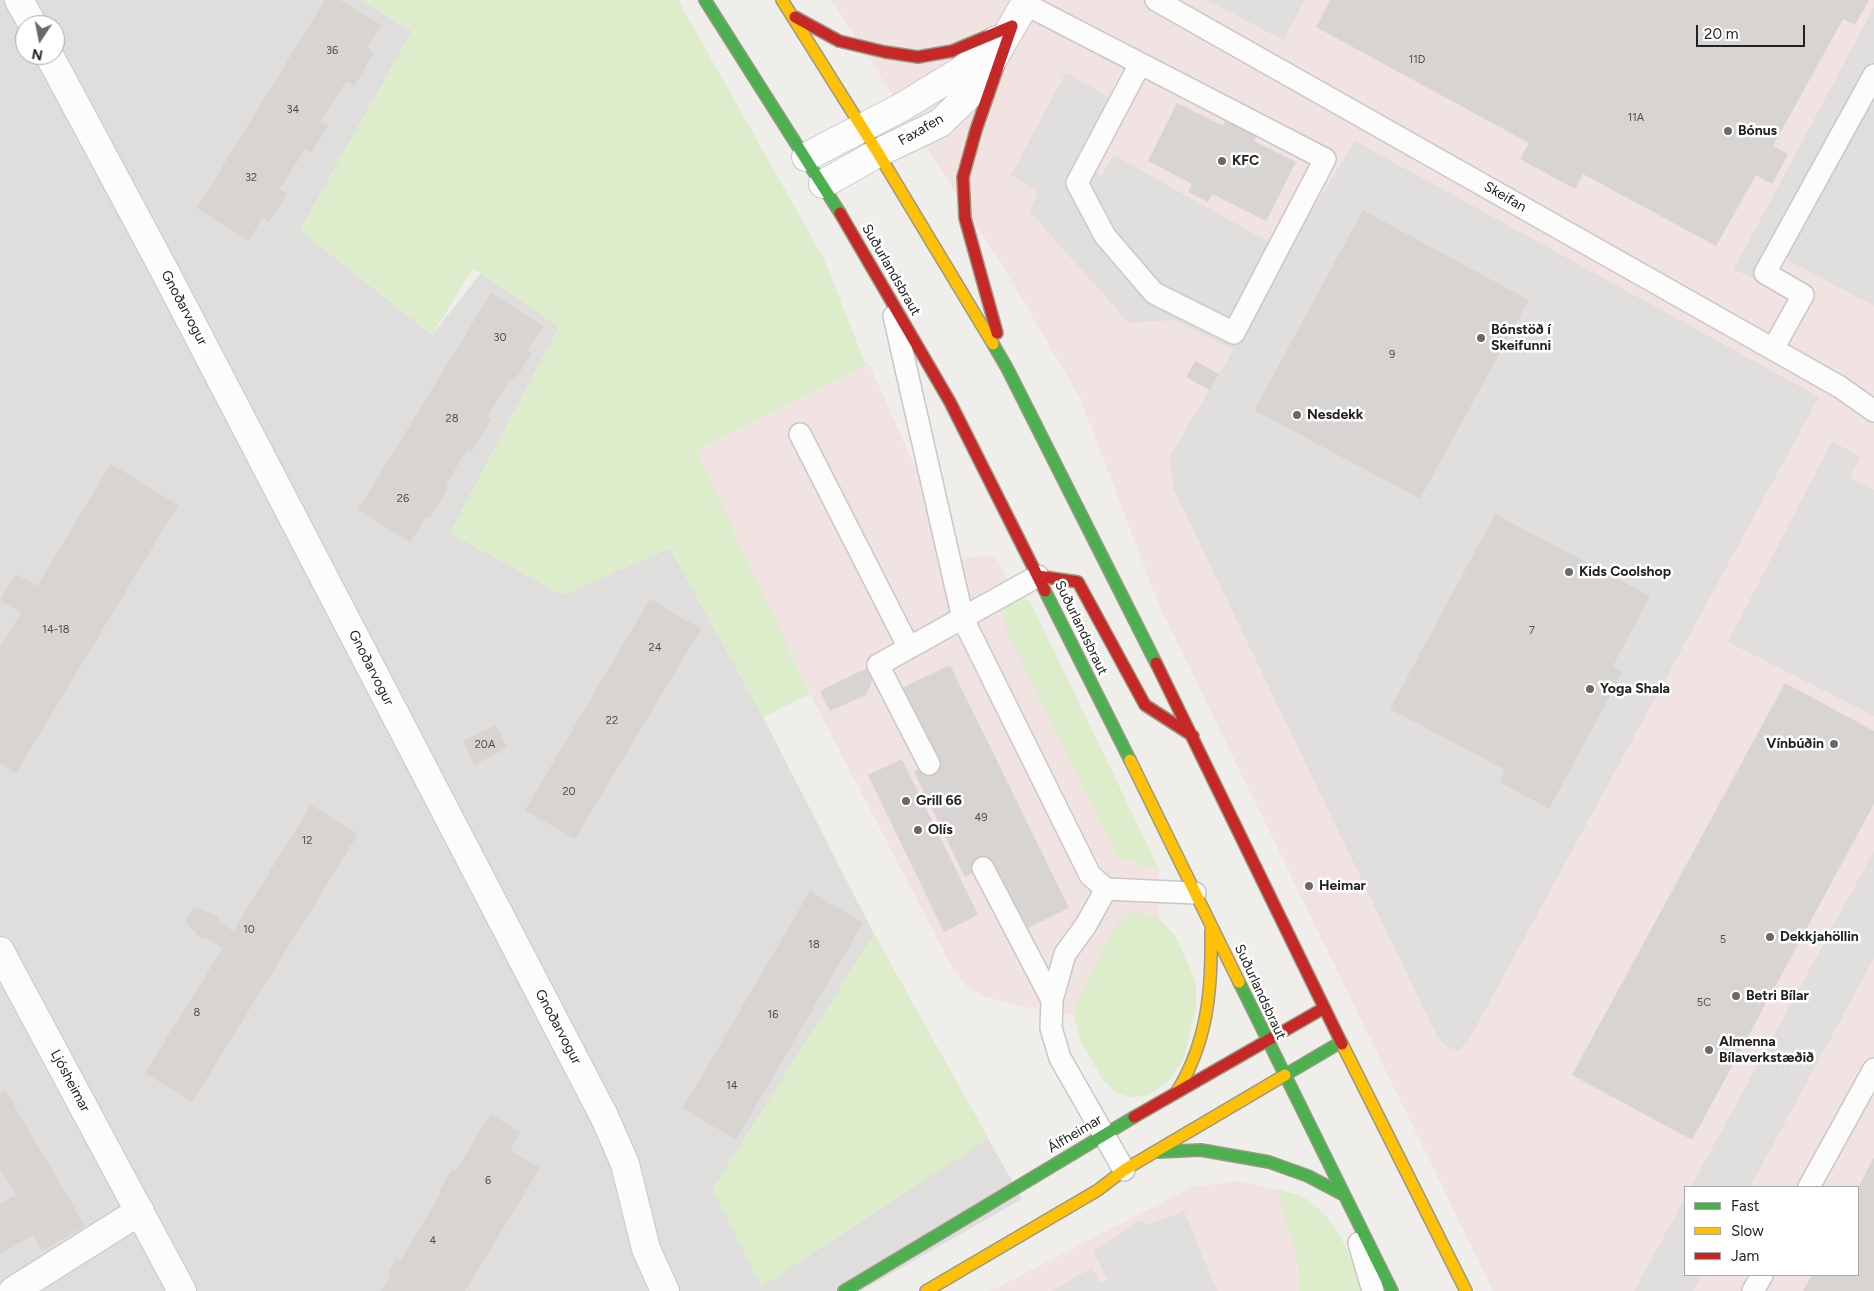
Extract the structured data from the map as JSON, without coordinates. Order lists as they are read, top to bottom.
{
  "streets": {
    "main road": ["Suðurlandsbraut", "Álfheimar"],
    "street": ["Faxafen", "Gnoðarvogur", "Ljósheimar"],
    "lane": ["Skeifan"]
  },
  "crossings": [
    ["Faxafen", "Suðurlandsbraut"],
    ["Suðurlandsbraut", "Álfheimar"]
  ],
  "places": [
    "Bónus",
    "KFC",
    "Bónstöð í Skeifunni",
    "Nesdekk",
    "Kids Coolshop",
    "Yoga Shala",
    "Vínbúðin",
    "Grill 66",
    "Olís",
    "Heimar",
    "Dekkjahöllin",
    "Betri Bílar",
    "Almenna Bílaverkstæðið"
  ],
  "house_numbers": [
    "36",
    "11D",
    "34",
    "11A",
    "32",
    "30",
    "9",
    "28",
    "26",
    "14-18",
    "7",
    "24",
    "22",
    "20A",
    "20",
    "49",
    "12",
    "10",
    "5",
    "18",
    "5C",
    "8",
    "16",
    "14",
    "6",
    "4"
  ],
  "legend": ["Fast", "Slow", "Jam"],
  "scale_bar": "20 m",
  "north": "bottom"
}
